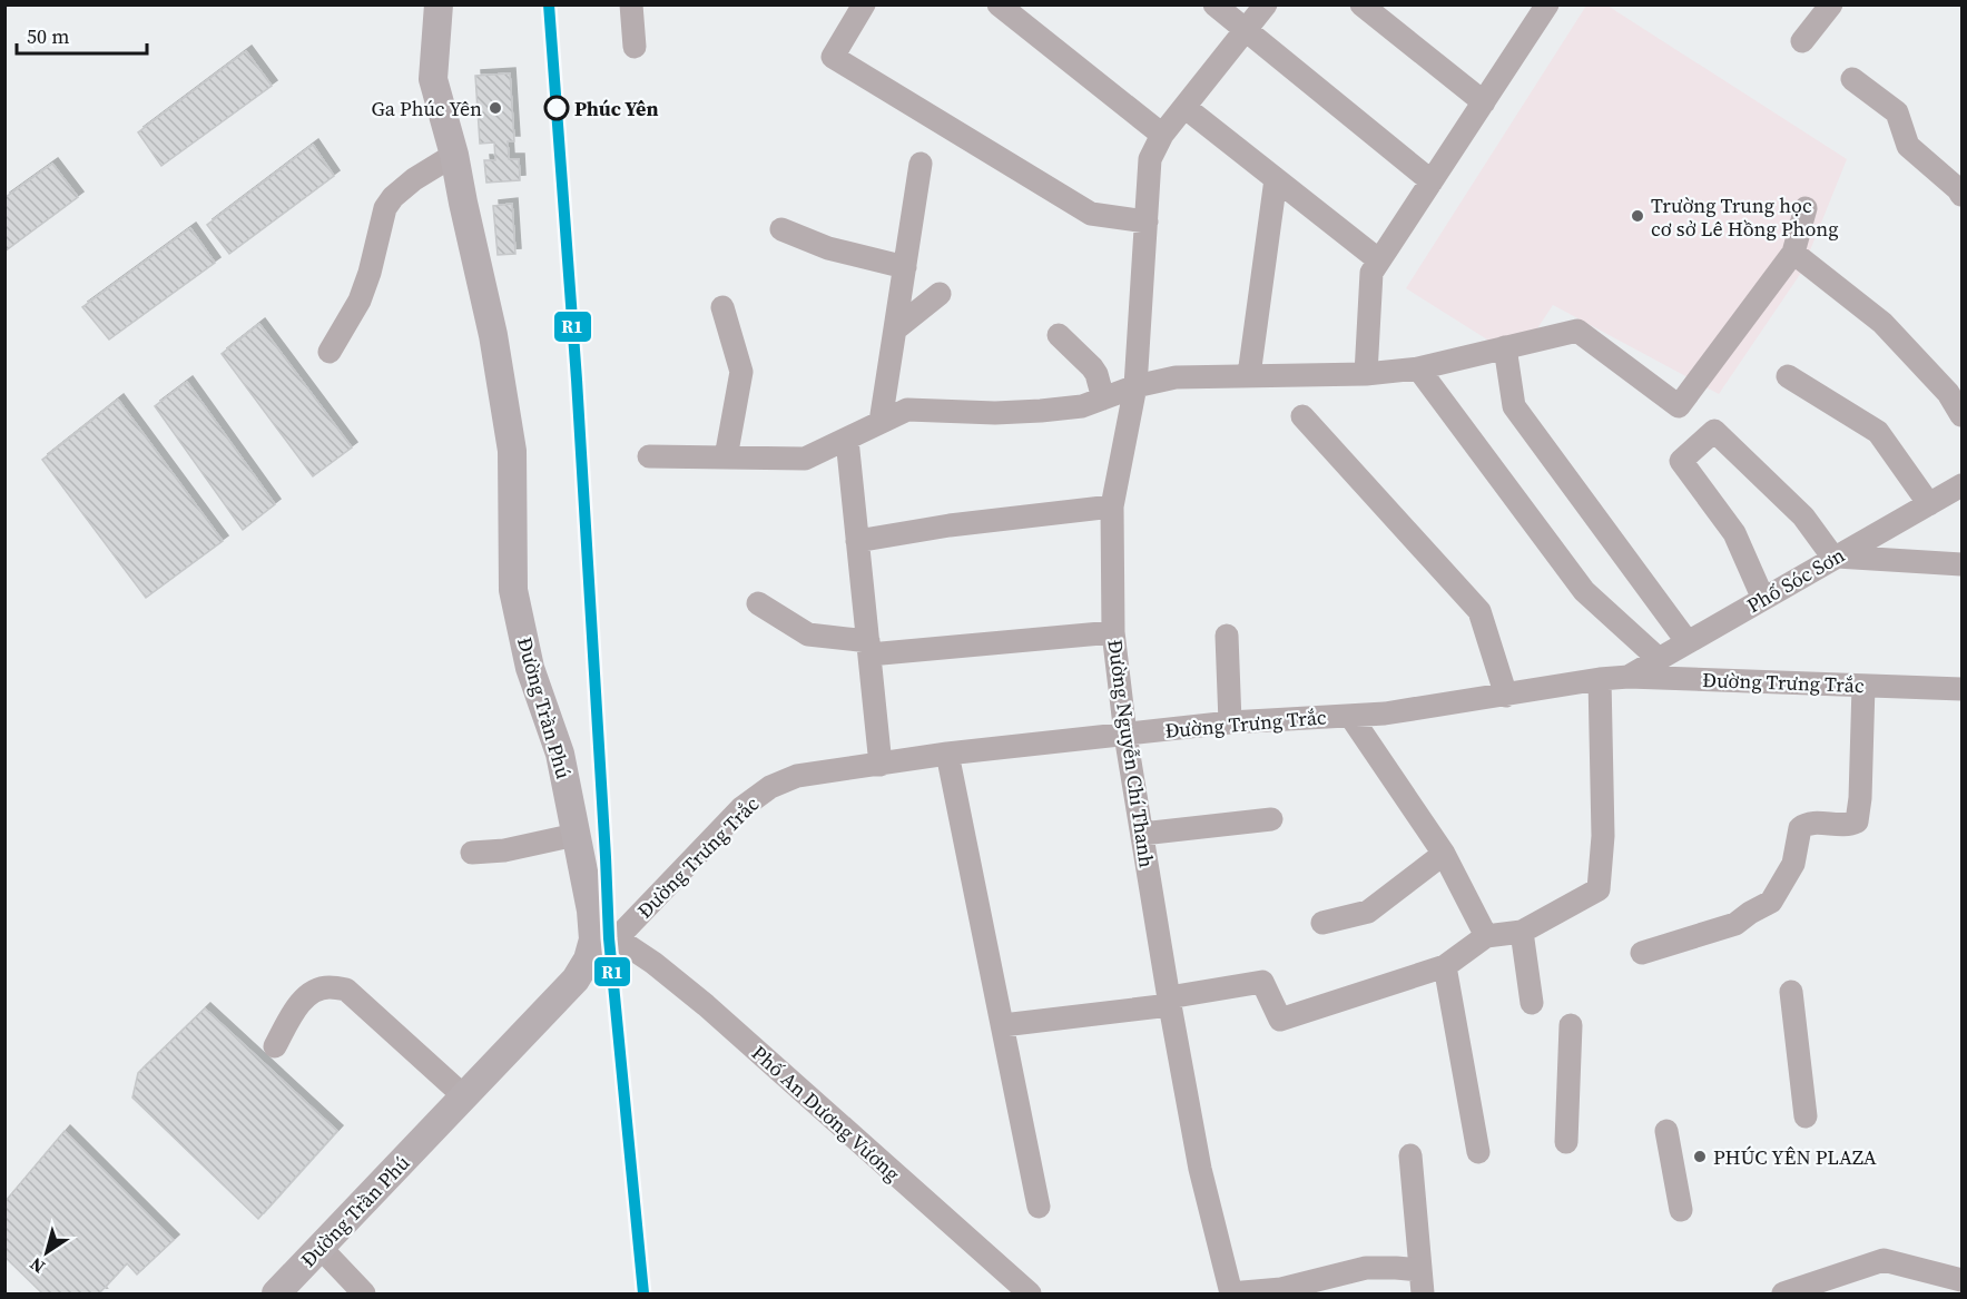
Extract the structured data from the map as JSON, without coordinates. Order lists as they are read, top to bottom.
{
  "streets": {
    "main road": ["Đường Trần Phú"],
    "street": [
      "Phố Sóc Sơn",
      "Đường Trưng Trắc",
      "Đường Nguyễn Chí Thanh",
      "Phố An Dương Vương"
    ]
  },
  "crossings": [
    ["Phố Sóc Sơn", "Đường Trưng Trắc"],
    ["Đường Trưng Trắc", "Đường Trần Phú"],
    ["Đường Trưng Trắc", "Đường Nguyễn Chí Thanh"],
    ["Đường Trưng Trắc", "Phố An Dương Vương"],
    ["Đường Trần Phú", "Phố An Dương Vương"]
  ],
  "places": [
    "Ga Phúc Yên",
    "Phúc Yên",
    "Trường Trung học cơ sở Lê Hồng Phong",
    "PHÚC YÊN PLAZA"
  ],
  "lines": ["transit line R1"],
  "scale_bar": "50 m",
  "north": "bottom left"
}
